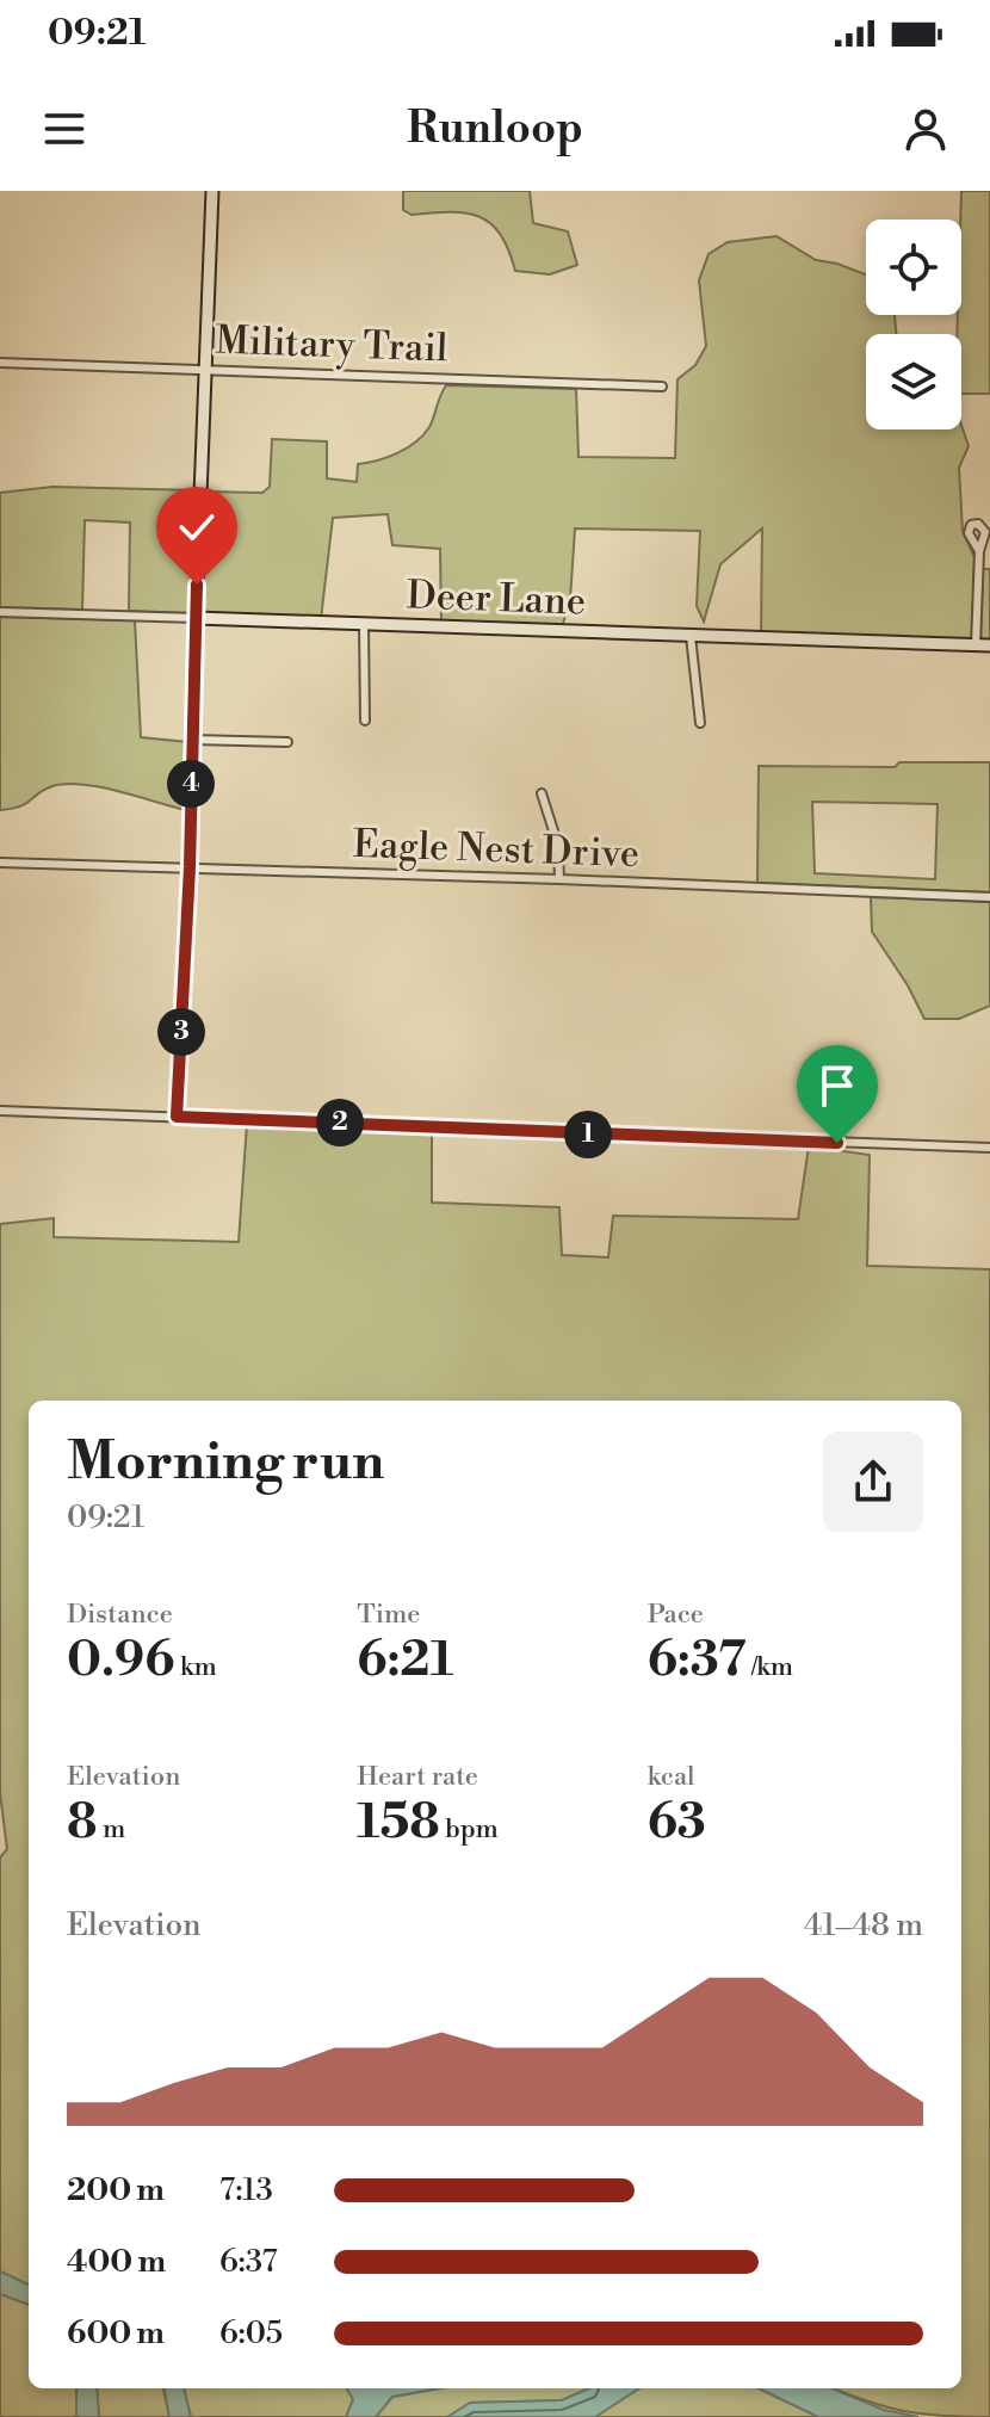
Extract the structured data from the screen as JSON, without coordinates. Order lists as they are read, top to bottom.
{
  "streets": {
    "street": ["Military Trail", "Deer Lane", "Eagle Nest Drive"]
  },
  "page": {
    "status": "09:21",
    "header": "Runloop",
    "pins": [
      "4",
      "3",
      "2",
      "1"
    ],
    "heading": ["Morning run", "09:21"],
    "stats": [
      ["Distance", "0.96 km"],
      ["Time", "6:21"],
      ["Pace", "6:37 /km"],
      ["Elevation", "8 m"],
      ["Heart rate", "158 bpm"],
      ["kcal", "63"]
    ],
    "chart": ["Elevation", "41–48 m"],
    "list": [
      {
        "name": "200 m",
        "note": "7:13"
      },
      {
        "name": "400 m",
        "note": "6:37"
      },
      {
        "name": "600 m",
        "note": "6:05"
      }
    ]
  }
}
